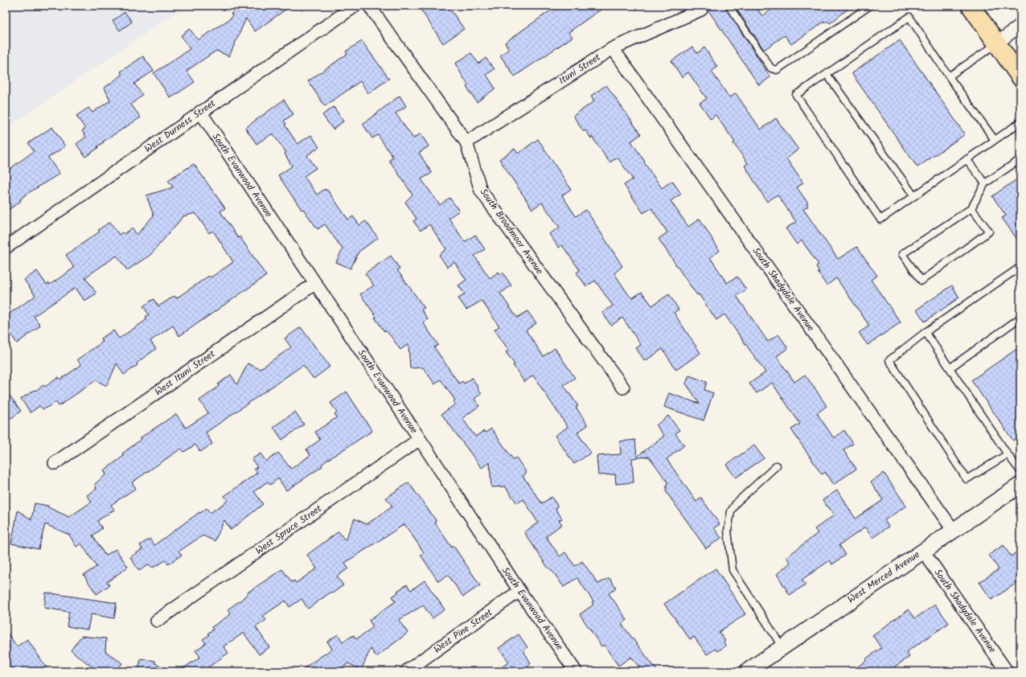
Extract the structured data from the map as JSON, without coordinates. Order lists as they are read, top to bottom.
{
  "streets": {
    "street": [
      "Ituni Street",
      "West Durness Street",
      "South Evanwood Avenue",
      "South Broadmoor Avenue",
      "South Shadydale Avenue",
      "West Ituni Street",
      "West Spruce Street",
      "West Merced Avenue",
      "West Pine Street"
    ]
  },
  "crossings": [
    ["Ituni Street", "South Broadmoor Avenue"],
    ["Ituni Street", "South Shadydale Avenue"],
    ["West Durness Street", "South Evanwood Avenue"],
    ["South Evanwood Avenue", "West Ituni Street"],
    ["South Evanwood Avenue", "West Spruce Street"],
    ["South Evanwood Avenue", "West Pine Street"],
    ["South Shadydale Avenue", "West Merced Avenue"]
  ]
}
